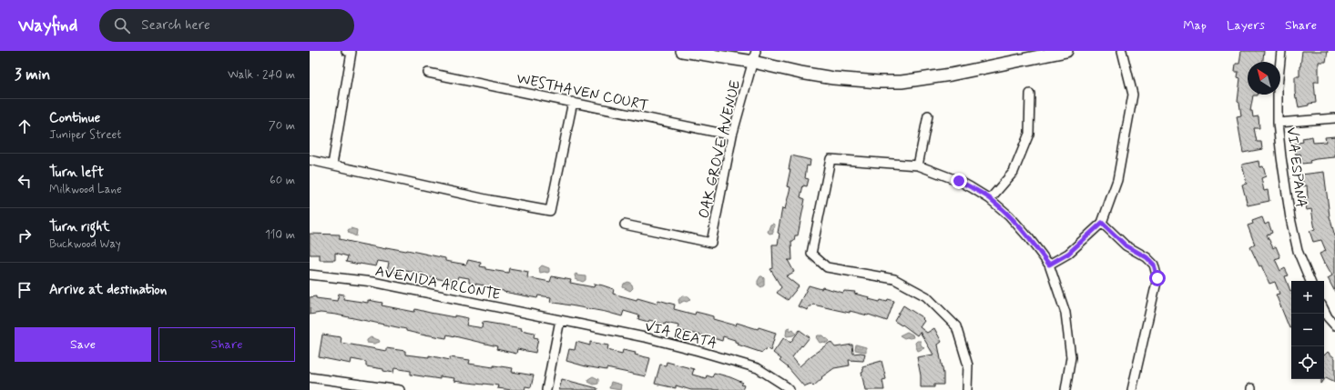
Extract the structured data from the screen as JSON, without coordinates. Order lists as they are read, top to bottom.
{
  "streets": {
    "street": [
      "WESTHAVEN COURT",
      "OAK GROVE AVENUE",
      "VIA ESPANA",
      "AVENIDA ARCONTE",
      "VIA REATA"
    ]
  },
  "crossings": [
    ["WESTHAVEN COURT", "OAK GROVE AVENUE"],
    ["AVENIDA ARCONTE", "VIA REATA"]
  ],
  "north": "top left",
  "page": {
    "header": "Wayfind",
    "search": "Search here",
    "nav": ["Map", "Layers", "Share"],
    "heading": ["3 min", "Walk · 240 m"],
    "list": [
      ["Continue", "Juniper Street", "70 m"],
      ["Turn left", "Milkwood Lane", "60 m"],
      ["Turn right", "Buckwood Way", "110 m"],
      "Arrive at destination"
    ],
    "map_buttons": ["+", "−"],
    "buttons": ["Save", "Share"]
  }
}
